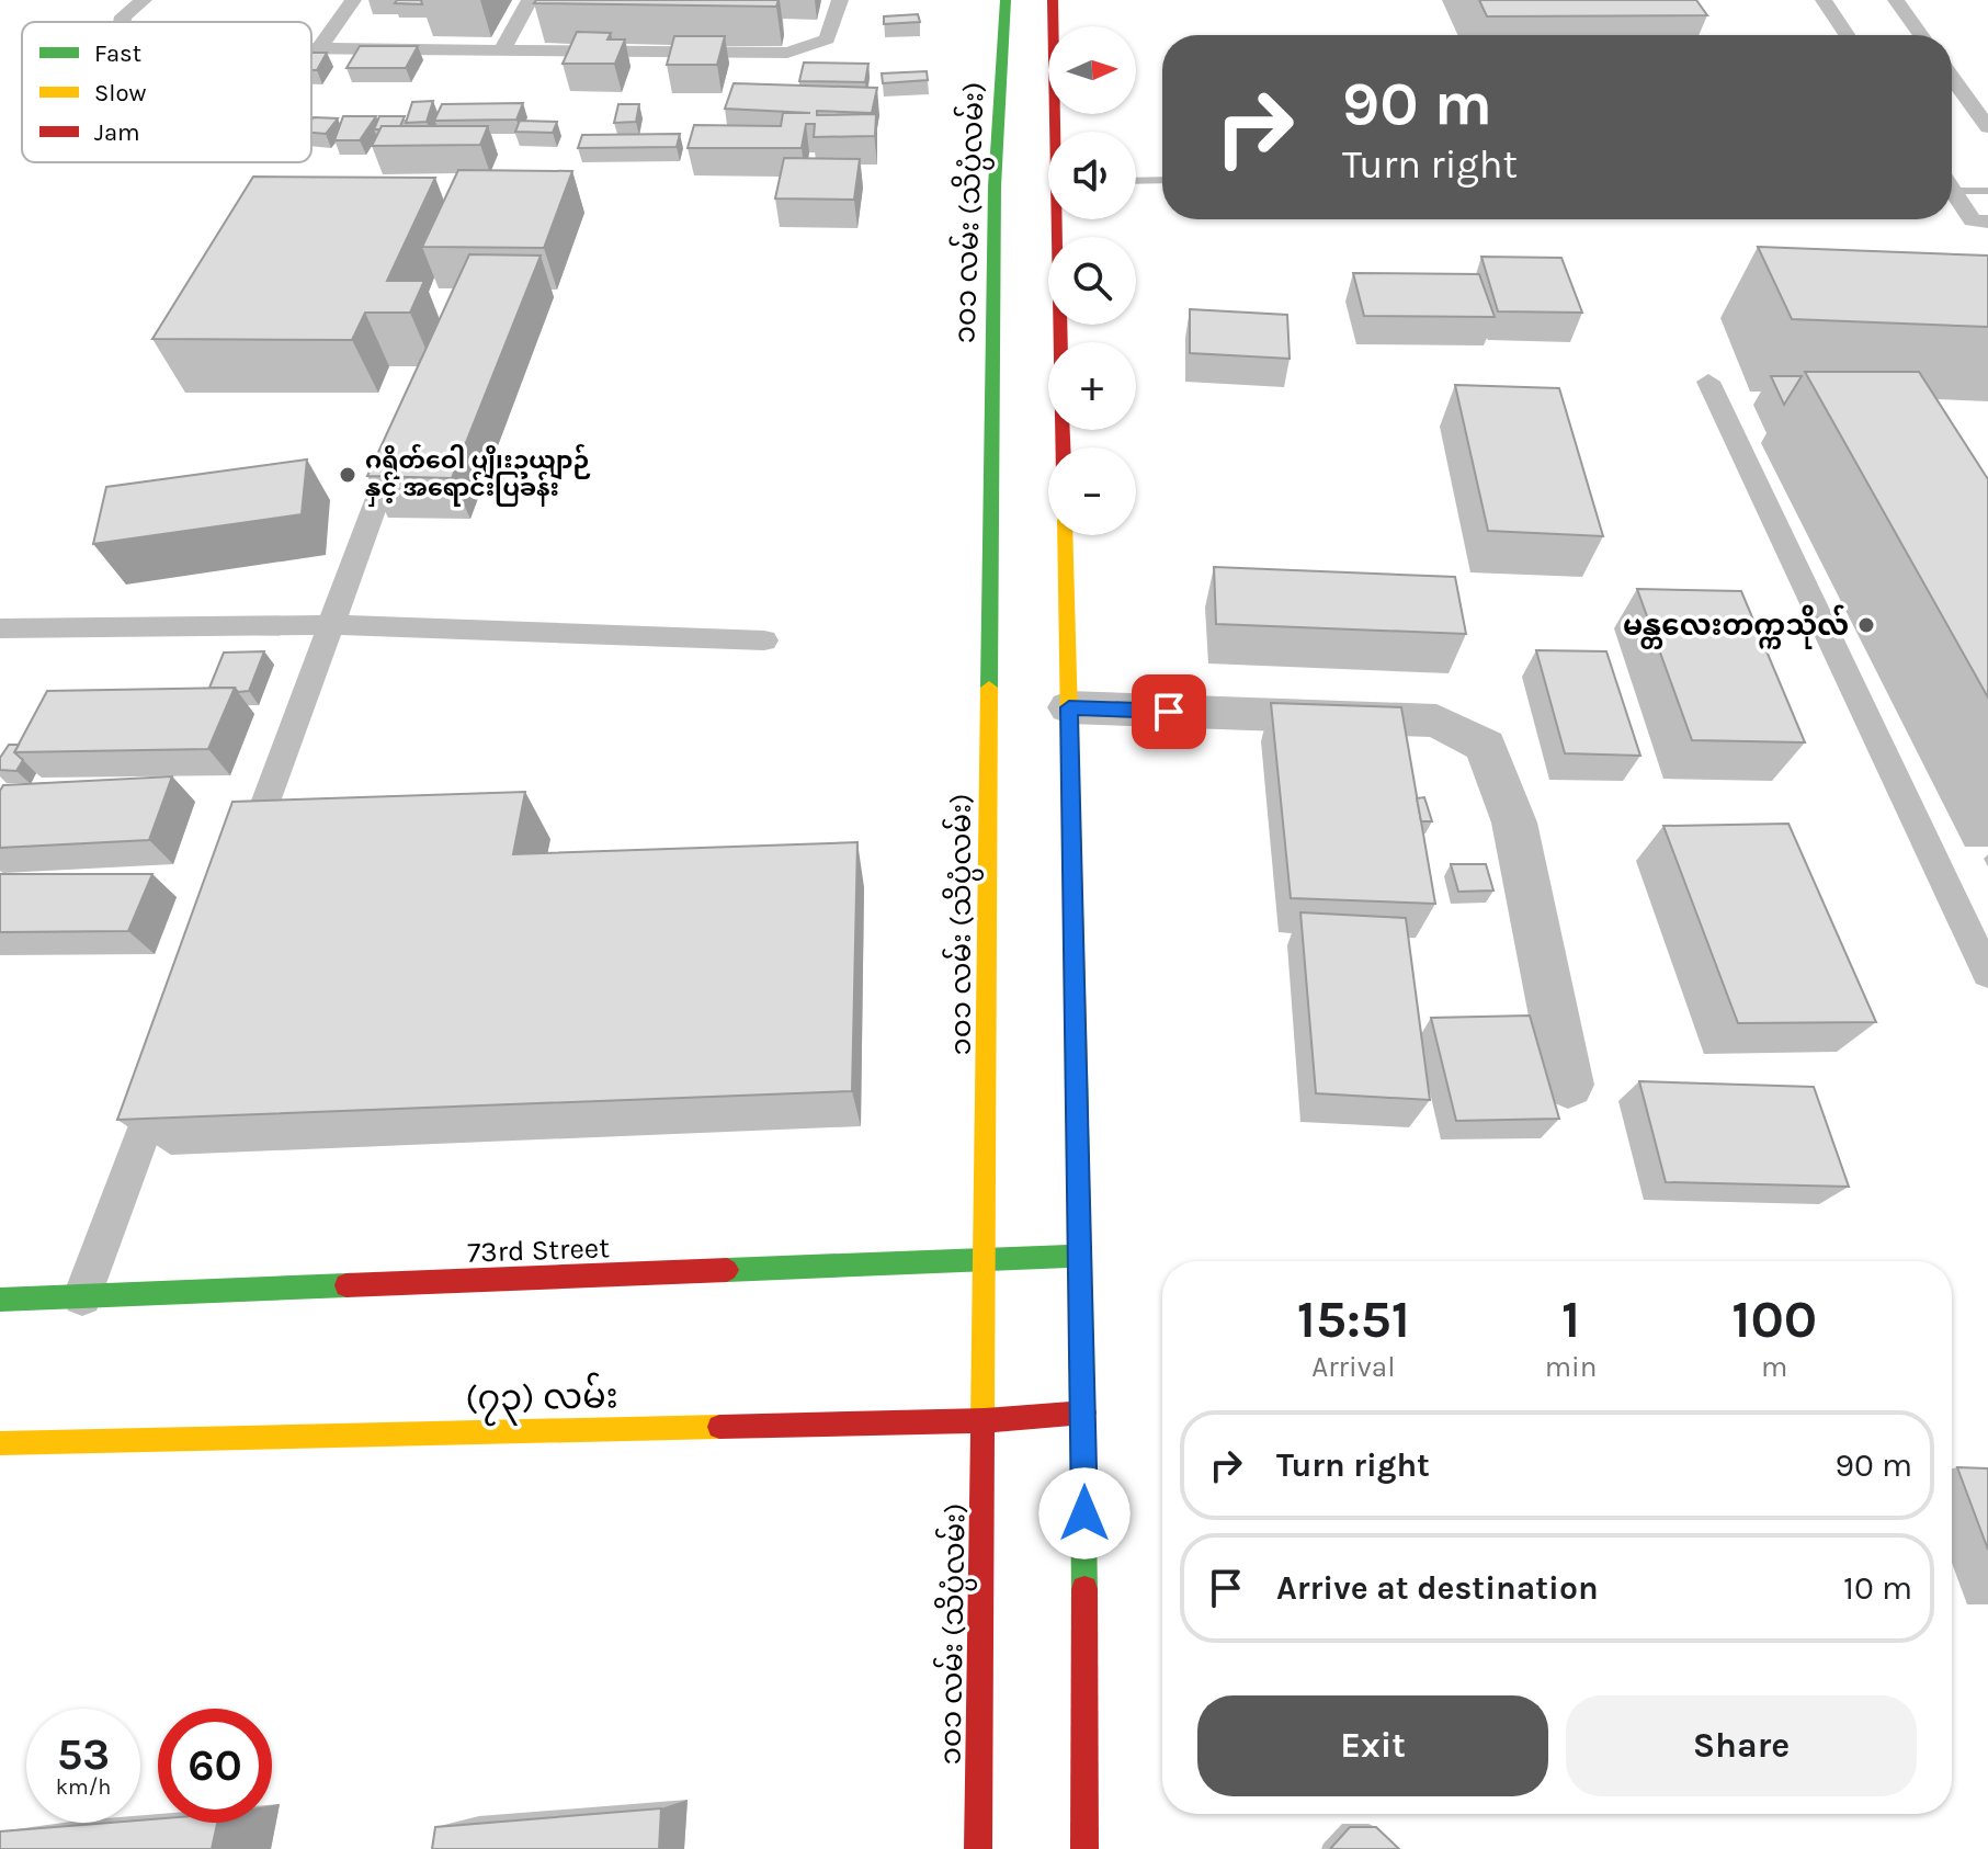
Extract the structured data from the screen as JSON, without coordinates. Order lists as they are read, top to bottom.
{
  "streets": {
    "main road": ["၁၀၁ လမ်း (သိပ္ပံလမ်း)", "73rd Street", "(၇၃) လမ်း"]
  },
  "crossings": [
    ["၁၀၁ လမ်း (သိပ္ပံလမ်း)", "73rd Street"],
    ["၁၀၁ လမ်း (သိပ္ပံလမ်း)", "(၇၃) လမ်း"]
  ],
  "places": ["ဂရိတ်ဝေါ ပျိုးဥယျာဉ် နှင့် အရောင်းပြခန်း", "မန္တလေးတက္ကသိုလ်"],
  "legend": ["Fast", "Slow", "Jam"],
  "north": "right",
  "page": {
    "map_buttons": ["+", "−"],
    "turn": ["90 m", "Turn right"],
    "eta": [
      "15:51",
      "Arrival",
      "1",
      "min",
      "100",
      "m"
    ],
    "list": [
      {
        "name": "Turn right",
        "value": "90 m"
      },
      {
        "name": "Arrive at destination",
        "value": "10 m"
      }
    ],
    "buttons": ["Exit", "Share"],
    "speed": "53 km/h",
    "limit": "60"
  }
}
